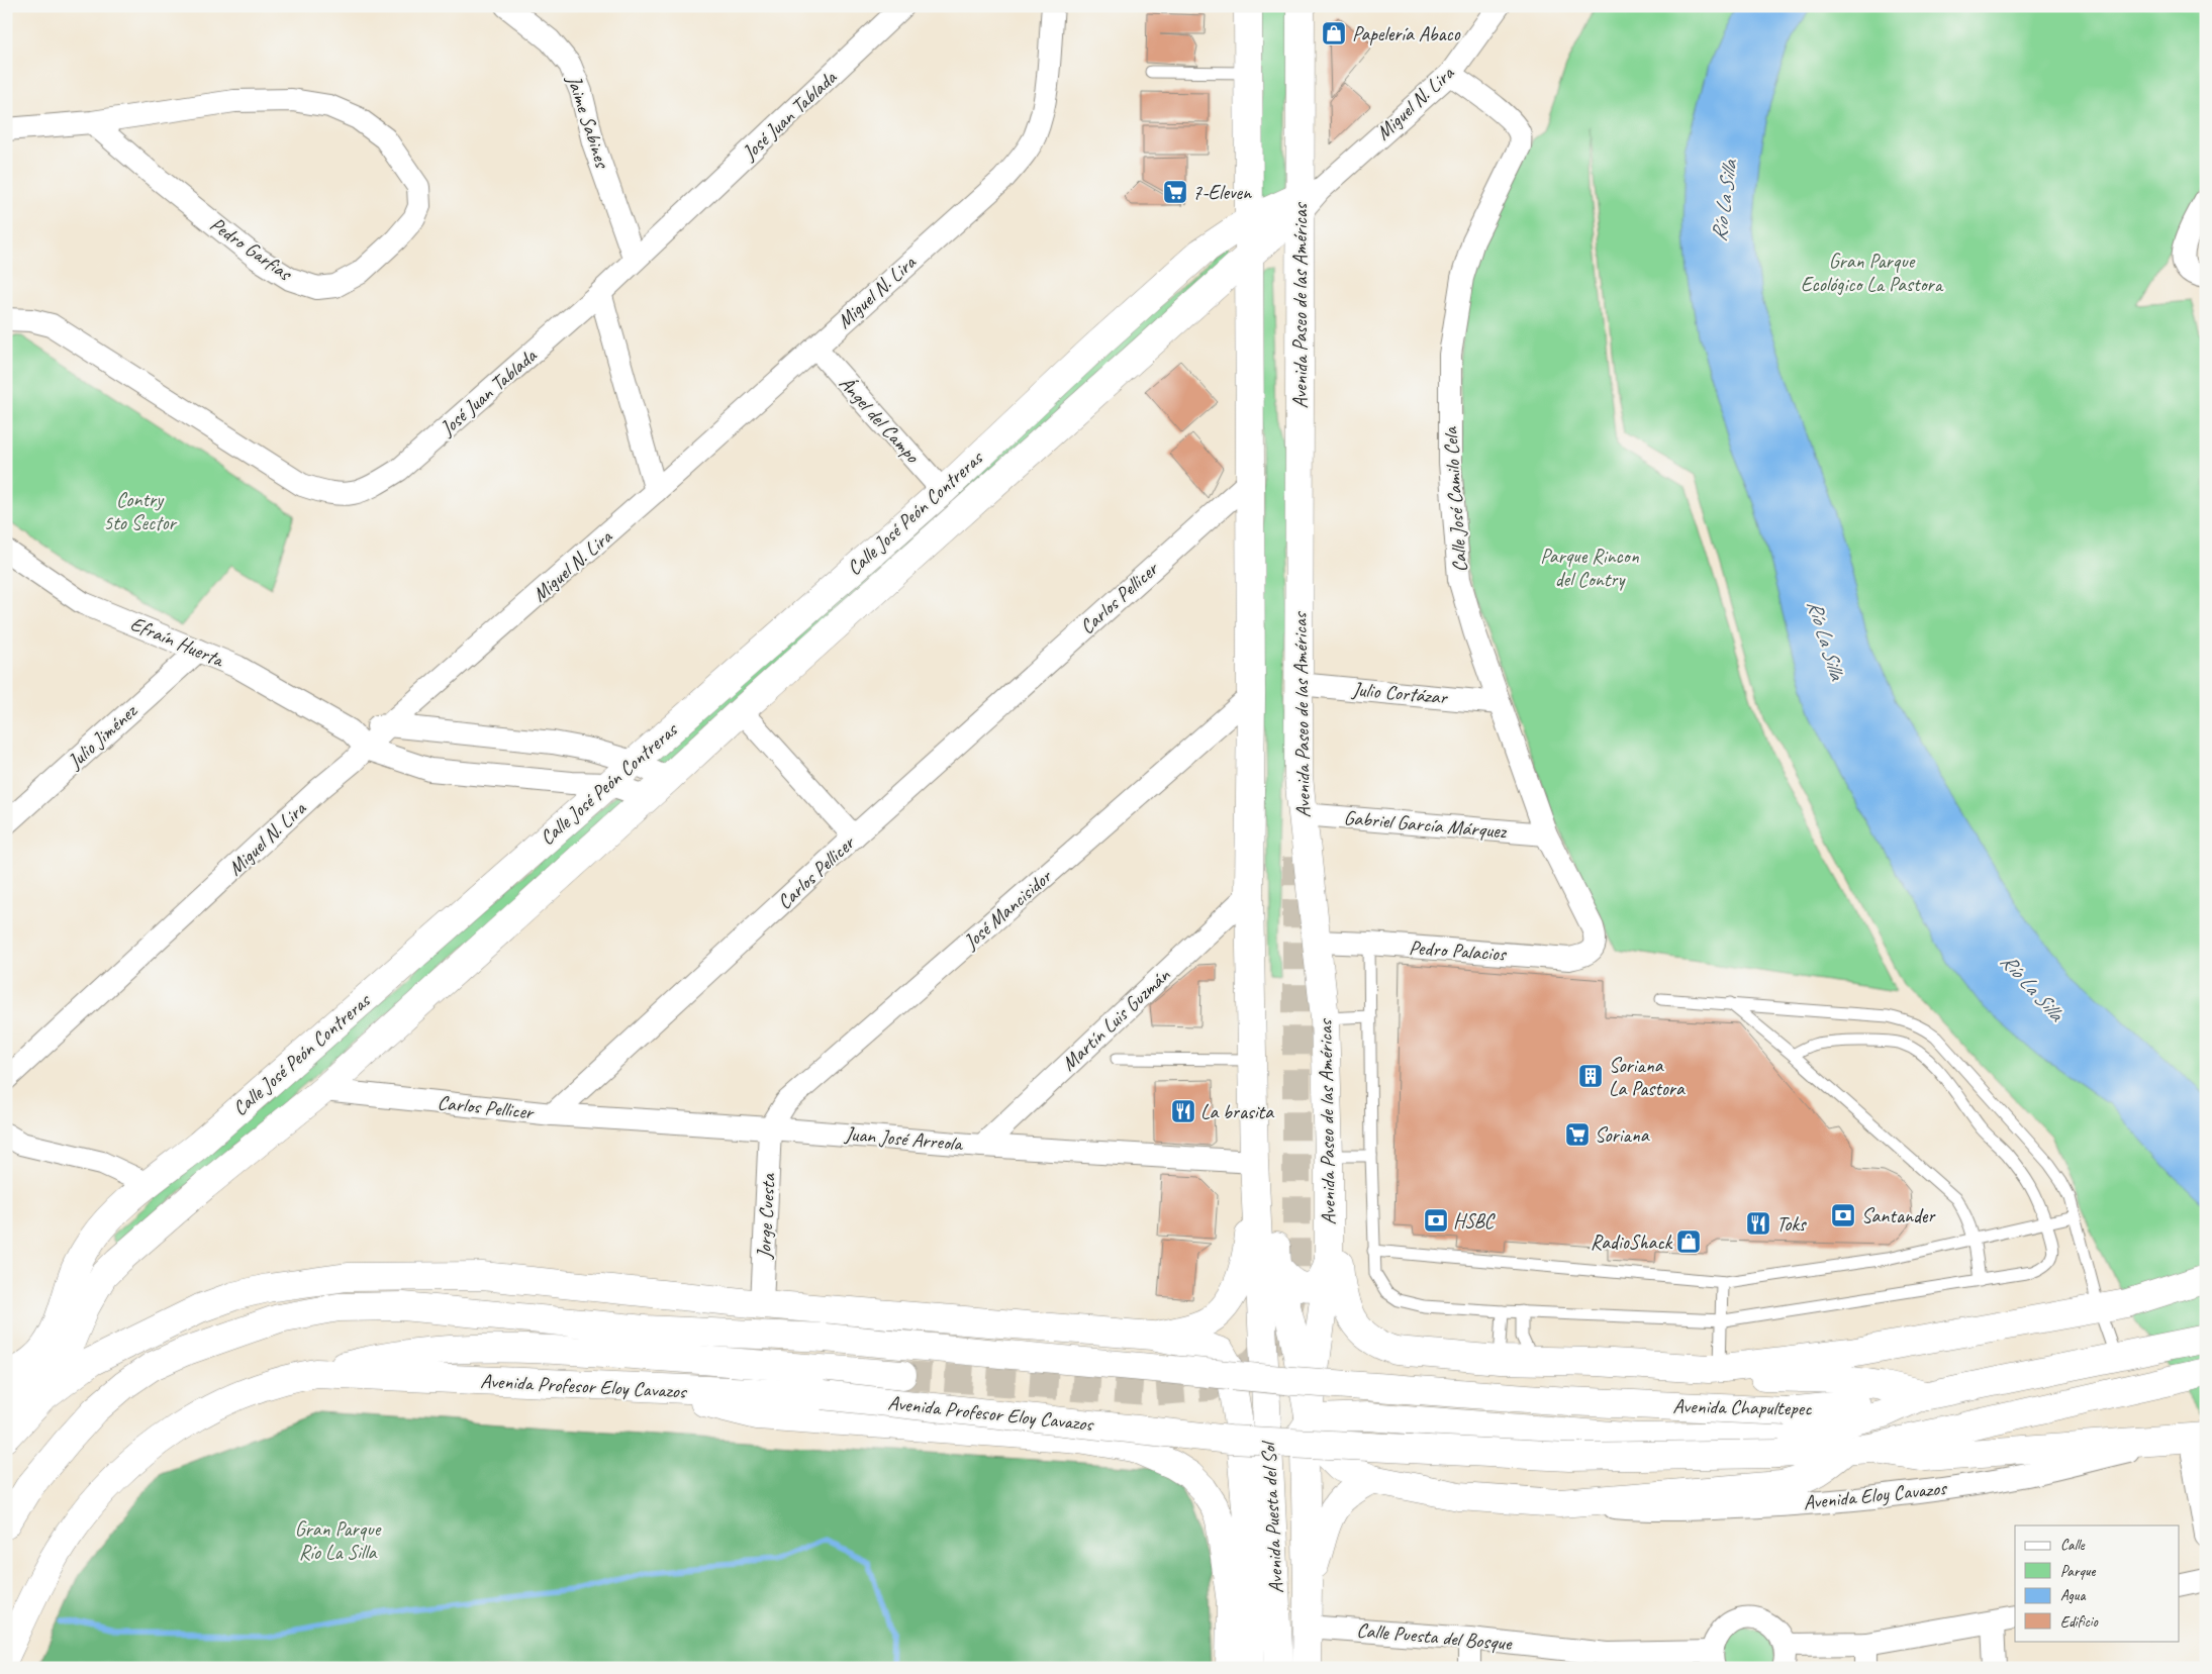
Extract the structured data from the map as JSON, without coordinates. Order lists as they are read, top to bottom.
{
  "streets": {
    "main road": [
      "Avenida Paseo de las Américas",
      "Calle José Peón Contreras",
      "Avenida Profesor Eloy Cavazos",
      "Avenida Chapultepec",
      "Avenida Puesta del Sol"
    ],
    "street": [
      "Miguel N. Lira",
      "José Juan Tablada",
      "Jaime Sabines",
      "Pedro Garfias",
      "Ángel del Campo",
      "Calle José Camilo Cela",
      "Carlos Pellicer",
      "Efraín Huerta",
      "Julio Cortázar",
      "Julio Jiménez",
      "Gabriel García Márquez",
      "José Mancisidor",
      "Pedro Palacios",
      "Martín Luis Guzmán",
      "Juan José Arreola",
      "Jorge Cuesta",
      "Avenida Eloy Cavazos",
      "Calle Puesta del Bosque"
    ]
  },
  "crossings": [
    ["Miguel N. Lira", "Avenida Paseo de las Américas"],
    ["Miguel N. Lira", "Ángel del Campo"],
    ["Miguel N. Lira", "Calle José Camilo Cela"],
    ["Miguel N. Lira", "Calle José Peón Contreras"],
    ["Miguel N. Lira", "Efraín Huerta"],
    ["José Juan Tablada", "Jaime Sabines"],
    ["Avenida Paseo de las Américas", "Calle José Peón Contreras"],
    ["Avenida Paseo de las Américas", "Julio Cortázar"],
    ["Avenida Paseo de las Américas", "Gabriel García Márquez"],
    ["Avenida Paseo de las Américas", "Pedro Palacios"],
    ["Avenida Paseo de las Américas", "Avenida Puesta del Sol"],
    ["Ángel del Campo", "Calle José Peón Contreras"],
    ["Calle José Camilo Cela", "Julio Cortázar"],
    ["Calle José Camilo Cela", "Gabriel García Márquez"],
    ["Calle José Camilo Cela", "Pedro Palacios"],
    ["Calle José Peón Contreras", "Carlos Pellicer"],
    ["Calle José Peón Contreras", "Efraín Huerta"],
    ["Carlos Pellicer", "Juan José Arreola"],
    ["Efraín Huerta", "Julio Jiménez"],
    ["José Mancisidor", "Juan José Arreola"],
    ["José Mancisidor", "Jorge Cuesta"],
    ["Martín Luis Guzmán", "Juan José Arreola"],
    ["Juan José Arreola", "Jorge Cuesta"],
    ["Avenida Chapultepec", "Avenida Puesta del Sol"],
    ["Avenida Puesta del Sol", "Calle Puesta del Bosque"]
  ],
  "water": ["Río La Silla"],
  "parks": [
    "Gran Parque Ecológico La Pastora",
    "Contry 5to Sector",
    "Parque Rincon del Contry",
    "Gran Parque Río La Silla"
  ],
  "places": {
    "shop": ["Papelería Abaco", "RadioShack"],
    "supermarket": ["7-Eleven", "Soriana"],
    "building": ["Soriana La Pastora"],
    "restaurant": ["La brasita", "Toks"],
    "bank": ["Santander", "HSBC"]
  },
  "legend": [
    "Calle",
    "Parque",
    "Agua",
    "Edificio"
  ]
}
